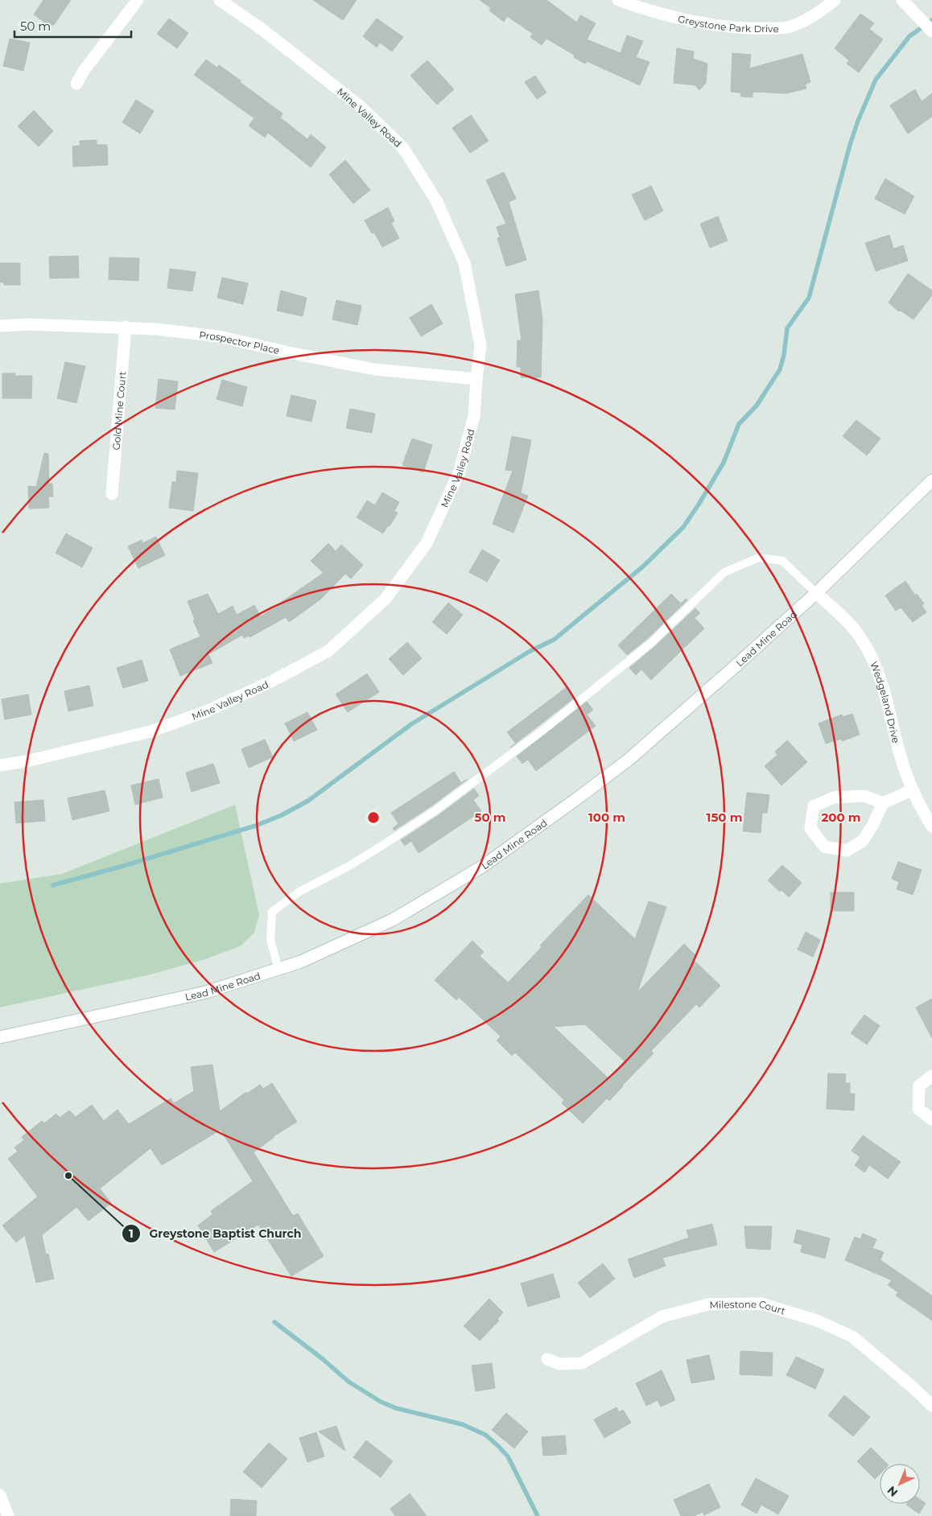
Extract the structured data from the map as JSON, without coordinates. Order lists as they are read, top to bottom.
{
  "streets": {
    "street": [
      "Greystone Park Drive",
      "Mine Valley Road",
      "Prospector Place",
      "Gold Mine Court",
      "Lead Mine Road",
      "Wedgeland Drive",
      "Milestone Court"
    ]
  },
  "crossings": [
    ["Mine Valley Road", "Prospector Place"],
    ["Prospector Place", "Gold Mine Court"],
    ["Lead Mine Road", "Wedgeland Drive"]
  ],
  "places": ["Greystone Baptist Church"],
  "scale_bar": "50 m",
  "north": "bottom left",
  "rings": [
    "50 m",
    "100 m",
    "150 m",
    "200 m"
  ]
}
